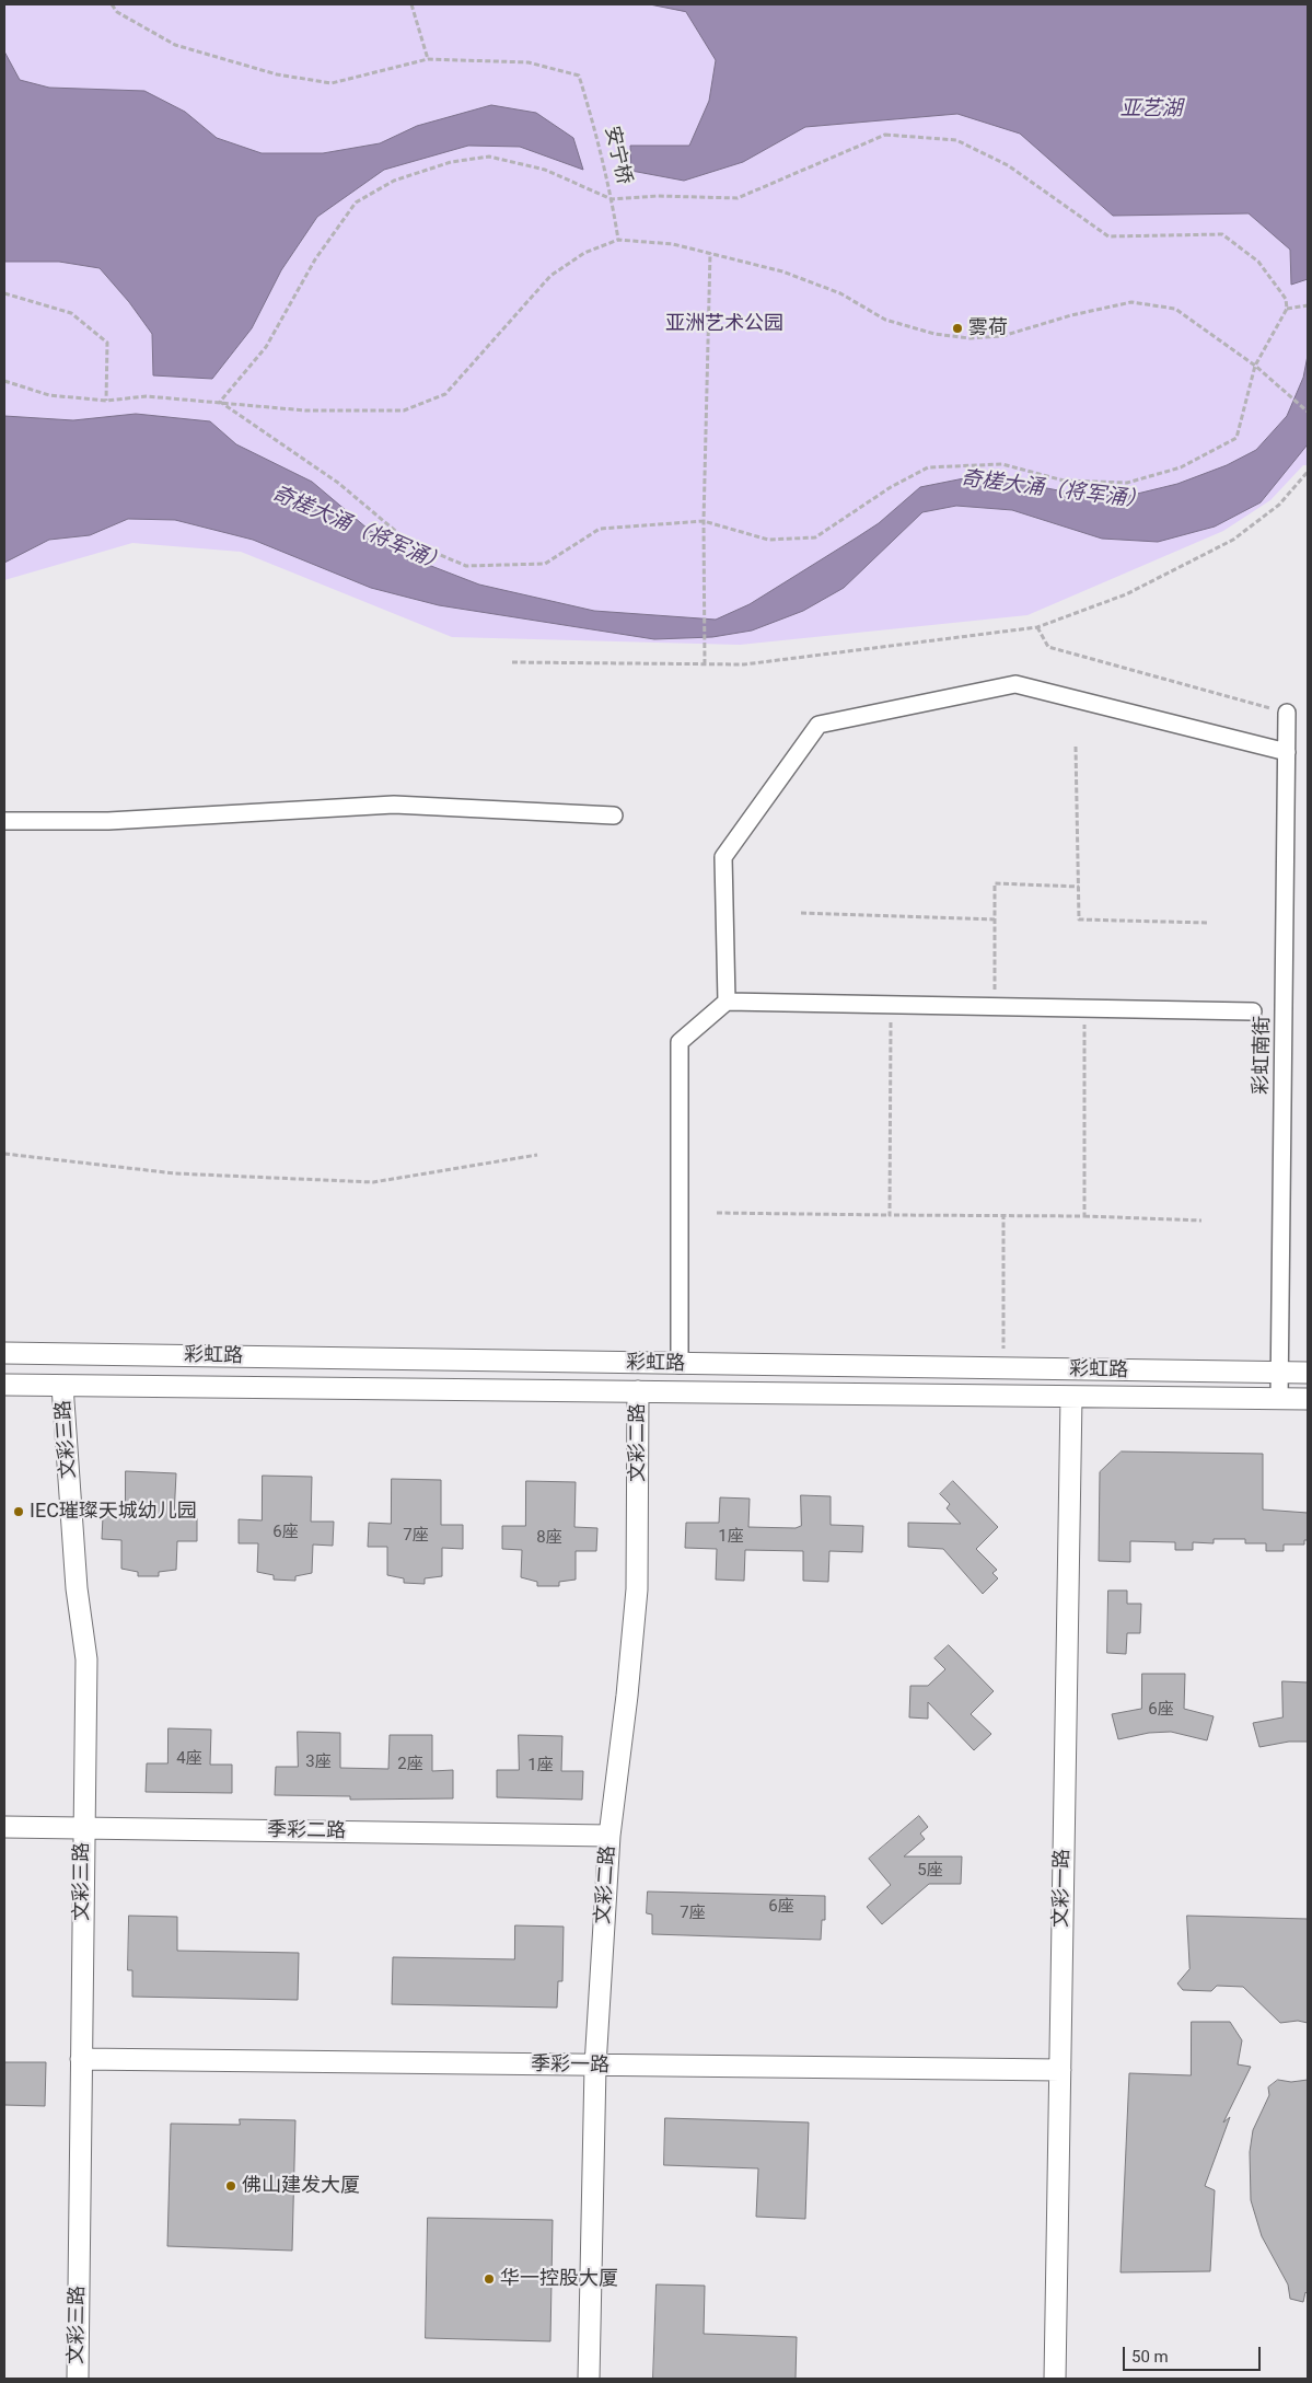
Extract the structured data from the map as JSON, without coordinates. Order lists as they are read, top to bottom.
{
  "streets": {
    "street": [
      "彩虹南街",
      "彩虹路",
      "文彩三路",
      "文彩二路",
      "季彩二路",
      "文彩一路",
      "季彩一路"
    ],
    "path": ["安宁桥"]
  },
  "crossings": [
    ["彩虹南街", "彩虹路"],
    ["彩虹路", "文彩三路"],
    ["彩虹路", "文彩二路"],
    ["彩虹路", "文彩一路"],
    ["文彩三路", "季彩二路"],
    ["文彩三路", "季彩一路"],
    ["文彩二路", "季彩二路"],
    ["文彩二路", "季彩一路"],
    ["文彩一路", "季彩一路"]
  ],
  "water": ["亚艺湖", "奇槎大涌（将军涌）"],
  "parks": ["亚洲艺术公园"],
  "places": [
    "雾荷",
    "IEC璀璨天城幼儿园",
    "佛山建发大厦",
    "华一控股大厦"
  ],
  "house_numbers": [
    "6座",
    "7座",
    "1座",
    "8座",
    "6座",
    "4座",
    "3座",
    "2座",
    "1座",
    "5座",
    "6座",
    "7座"
  ],
  "scale_bar": "50 m"
}
